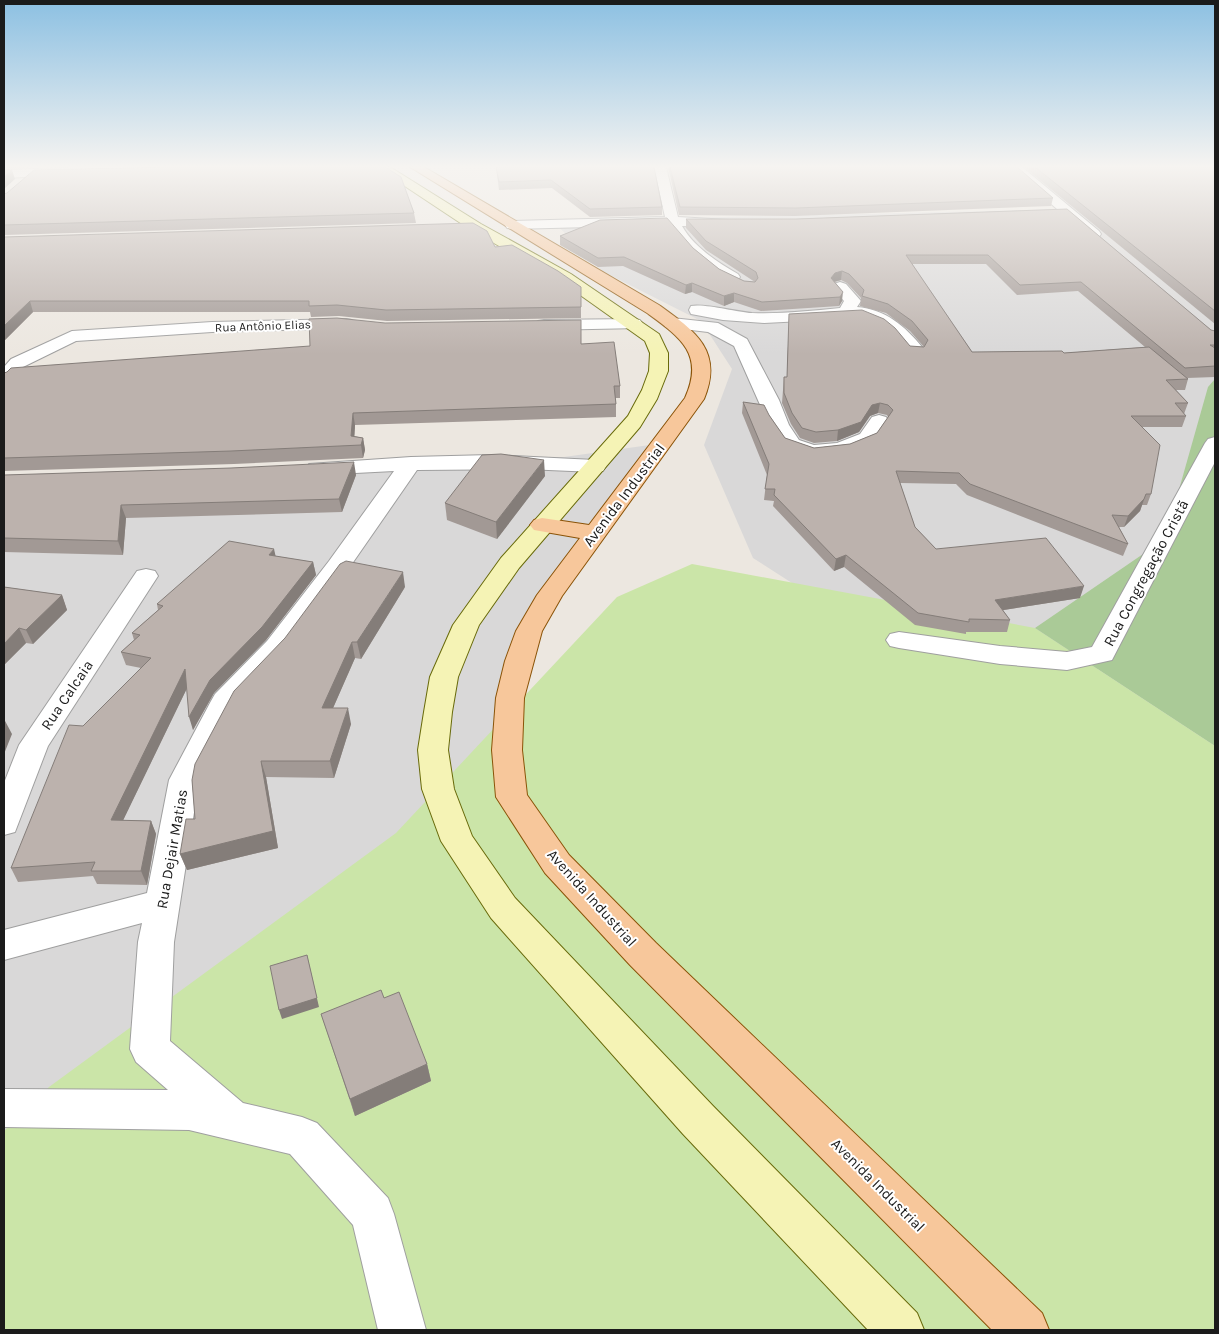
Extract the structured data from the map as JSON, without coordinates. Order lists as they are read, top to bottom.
{
  "streets": {
    "main road": ["Avenida Industrial"],
    "street": [
      "Rua Antônio Elias",
      "Rua Congregação Cristã",
      "Rua Calcaia",
      "Rua Dejair Matias"
    ]
  }
}
